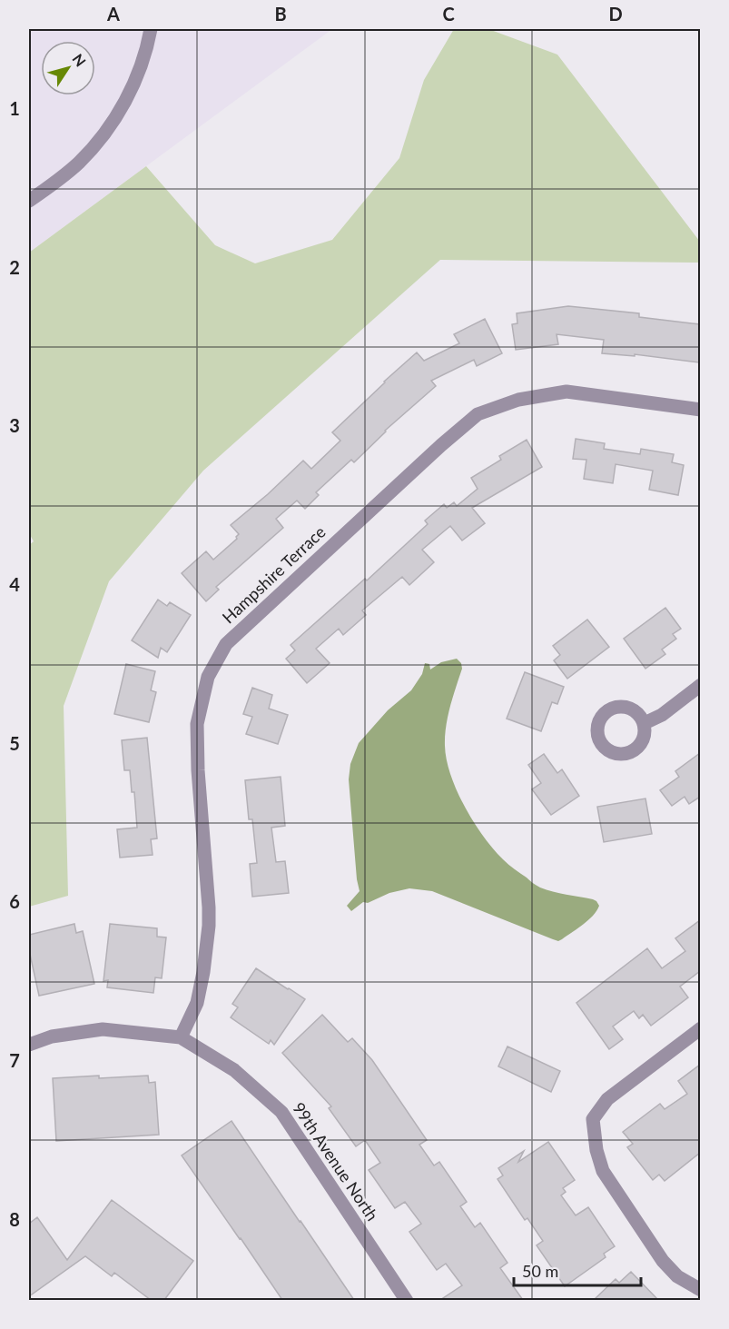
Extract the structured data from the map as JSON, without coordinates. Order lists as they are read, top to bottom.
{
  "streets": {
    "street": ["Hampshire Terrace", "99th Avenue North"]
  },
  "crossings": [
    ["Hampshire Terrace", "99th Avenue North"]
  ],
  "scale_bar": "50 m",
  "north": "top right",
  "grid": {
    "columns": [
      "A",
      "B",
      "C",
      "D"
    ],
    "rows": [
      "1",
      "2",
      "3",
      "4",
      "5",
      "6",
      "7",
      "8"
    ]
  }
}
